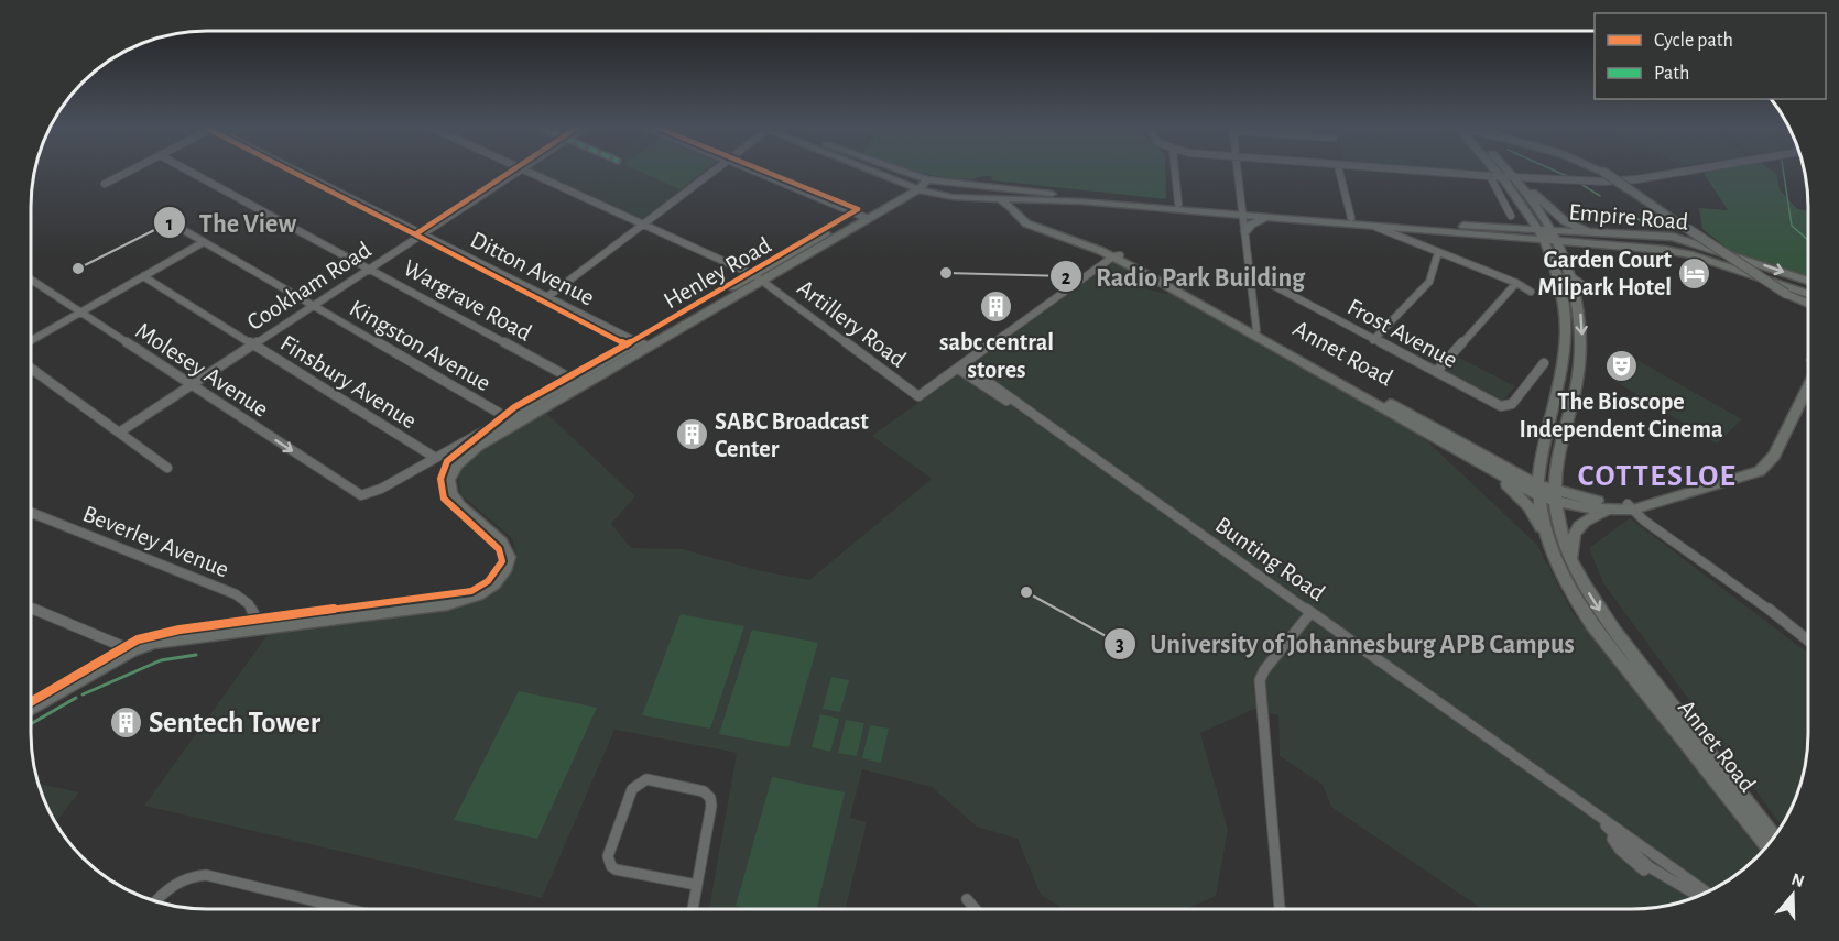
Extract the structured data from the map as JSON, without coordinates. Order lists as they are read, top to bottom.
{
  "streets": {
    "main road": ["Empire Road", "Henley Road", "Annet Road"],
    "street": [
      "Ditton Avenue",
      "Cookham Road",
      "Wargrave Road",
      "Artillery Road",
      "Frost Avenue",
      "Kingston Avenue",
      "Molesey Avenue",
      "Finsbury Avenue",
      "Beverley Avenue",
      "Bunting Road"
    ]
  },
  "crossings": [
    ["Ditton Avenue", "Henley Road"],
    ["Ditton Avenue", "Cookham Road"],
    ["Henley Road", "Wargrave Road"],
    ["Henley Road", "Artillery Road"],
    ["Henley Road", "Kingston Avenue"],
    ["Henley Road", "Molesey Avenue"],
    ["Henley Road", "Finsbury Avenue"],
    ["Henley Road", "Beverley Avenue"],
    ["Cookham Road", "Wargrave Road"],
    ["Cookham Road", "Kingston Avenue"],
    ["Cookham Road", "Molesey Avenue"],
    ["Cookham Road", "Finsbury Avenue"],
    ["Artillery Road", "Bunting Road"]
  ],
  "one_way": ["Molesey Avenue"],
  "districts": ["COTTESLOE"],
  "places": {
    "other": ["The View", "Radio Park Building", "University of Johannesburg APB Campus"],
    "hotel": ["Garden Court Milpark Hotel"],
    "building": ["sabc central stores", "SABC Broadcast Center", "Sentech Tower"],
    "theatre": ["The Bioscope Independent Cinema"]
  },
  "legend": ["Cycle path", "Path"],
  "north": "top"
}
